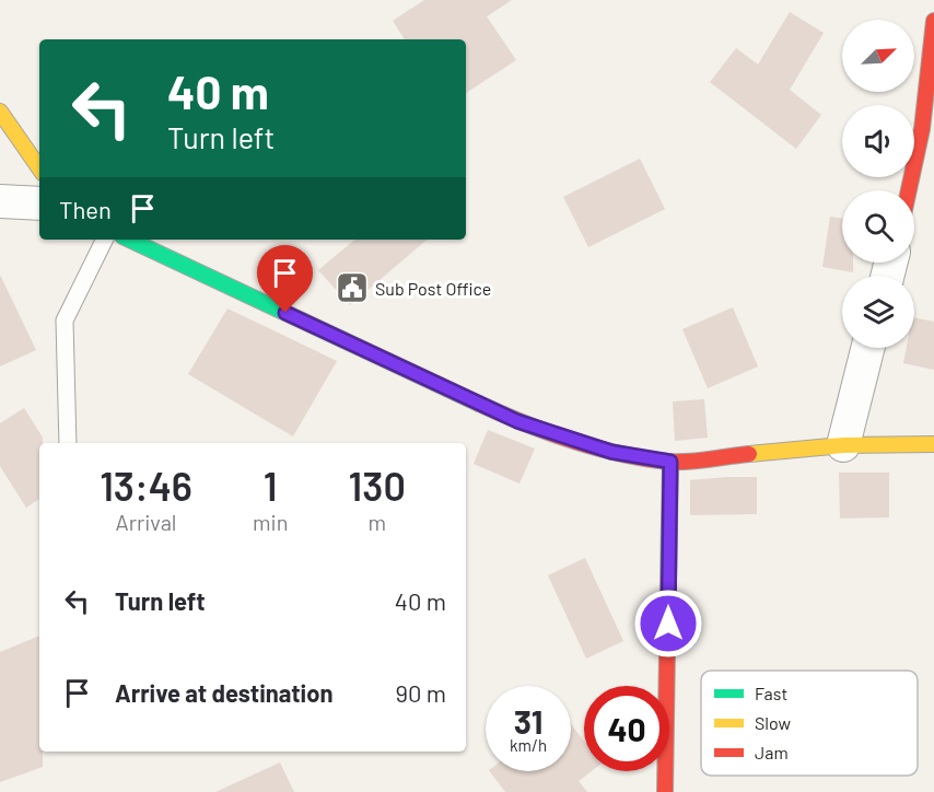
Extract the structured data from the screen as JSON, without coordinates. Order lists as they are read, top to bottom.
{
  "places": {
    "public building": ["Sub Post Office"]
  },
  "legend": ["Fast", "Slow", "Jam"],
  "north": "top right",
  "page": {
    "turn": ["40 m", "Turn left"],
    "then": "Then",
    "eta": [
      "13:46",
      "Arrival",
      "1",
      "min",
      "130",
      "m"
    ],
    "list": [
      {
        "name": "Turn left",
        "value": "40 m"
      },
      {
        "name": "Arrive at destination",
        "value": "90 m"
      }
    ],
    "speed": "31 km/h",
    "limit": "40"
  }
}
